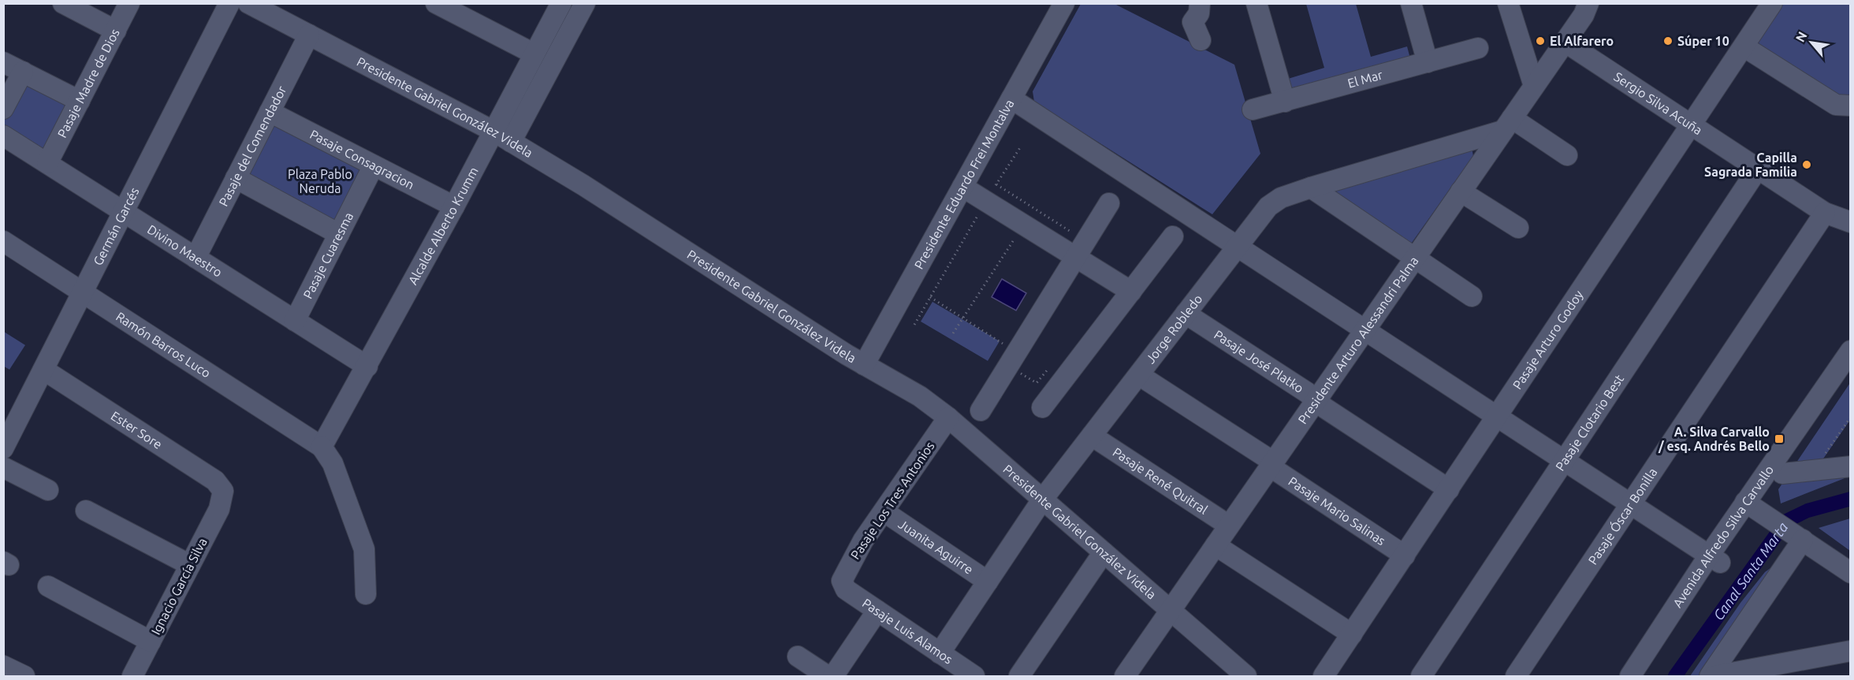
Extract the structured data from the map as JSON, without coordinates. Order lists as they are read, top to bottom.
{
  "streets": {
    "street": [
      "El Mar",
      "Pasaje Madre de Dios",
      "Sergio Silva Acuña",
      "Presidente Gabriel González Videla",
      "Pasaje del Comendador",
      "Pasaje Consagracion",
      "Presidente Eduardo Frei Montalva",
      "Germán Garcés",
      "Alcalde Alberto Krumm",
      "Divino Maestro",
      "Pasaje Cuaresma",
      "Jorge Robledo",
      "Presidente Arturo Alessandri Palma",
      "Pasaje Arturo Godoy",
      "Ramón Barros Luco",
      "Pasaje José Platko",
      "Pasaje Clotario Best",
      "Ester Sore",
      "Pasaje René Quitral",
      "Pasaje Los Tres Antonios",
      "Pasaje Mario Salinas",
      "Pasaje Óscar Bonilla",
      "Avenida Alfredo Silva Carvallo",
      "Juanita Aguirre",
      "Ignacio García Silva",
      "Pasaje Luis Alamos"
    ]
  },
  "crossings": [
    ["Pasaje Madre de Dios", "Divino Maestro"],
    ["Sergio Silva Acuña", "Presidente Arturo Alessandri Palma"],
    ["Sergio Silva Acuña", "Pasaje Arturo Godoy"],
    ["Sergio Silva Acuña", "Pasaje Clotario Best"],
    ["Sergio Silva Acuña", "Pasaje Óscar Bonilla"],
    ["Presidente Gabriel González Videla", "Pasaje del Comendador"],
    ["Presidente Gabriel González Videla", "Presidente Eduardo Frei Montalva"],
    ["Presidente Gabriel González Videla", "Alcalde Alberto Krumm"],
    ["Presidente Gabriel González Videla", "Jorge Robledo"],
    ["Presidente Gabriel González Videla", "Presidente Arturo Alessandri Palma"],
    ["Presidente Gabriel González Videla", "Pasaje Los Tres Antonios"],
    ["Pasaje del Comendador", "Pasaje Consagracion"],
    ["Pasaje del Comendador", "Divino Maestro"],
    ["Pasaje Consagracion", "Alcalde Alberto Krumm"],
    ["Pasaje Consagracion", "Pasaje Cuaresma"],
    ["Germán Garcés", "Divino Maestro"],
    ["Germán Garcés", "Ramón Barros Luco"],
    ["Germán Garcés", "Ester Sore"],
    ["Alcalde Alberto Krumm", "Divino Maestro"],
    ["Alcalde Alberto Krumm", "Ramón Barros Luco"],
    ["Divino Maestro", "Pasaje Cuaresma"],
    ["Jorge Robledo", "Presidente Arturo Alessandri Palma"],
    ["Jorge Robledo", "Pasaje José Platko"],
    ["Jorge Robledo", "Pasaje René Quitral"],
    ["Jorge Robledo", "Pasaje Mario Salinas"],
    ["Jorge Robledo", "Juanita Aguirre"],
    ["Jorge Robledo", "Pasaje Luis Alamos"],
    ["Presidente Arturo Alessandri Palma", "Pasaje José Platko"],
    ["Presidente Arturo Alessandri Palma", "Pasaje René Quitral"],
    ["Presidente Arturo Alessandri Palma", "Pasaje Mario Salinas"],
    ["Pasaje Arturo Godoy", "Pasaje José Platko"],
    ["Pasaje Arturo Godoy", "Pasaje Mario Salinas"],
    ["Ester Sore", "Ignacio García Silva"],
    ["Pasaje Los Tres Antonios", "Juanita Aguirre"],
    ["Pasaje Los Tres Antonios", "Pasaje Luis Alamos"]
  ],
  "water": ["Canal Santa Marta"],
  "parks": ["Plaza Pablo Neruda"],
  "places": {
    "other": ["El Alfarero", "Súper 10", "Capilla Sagrada Familia"],
    "transit": ["A. Silva Carvallo / esq. Andrés Bello"]
  },
  "north": "top left"
}
